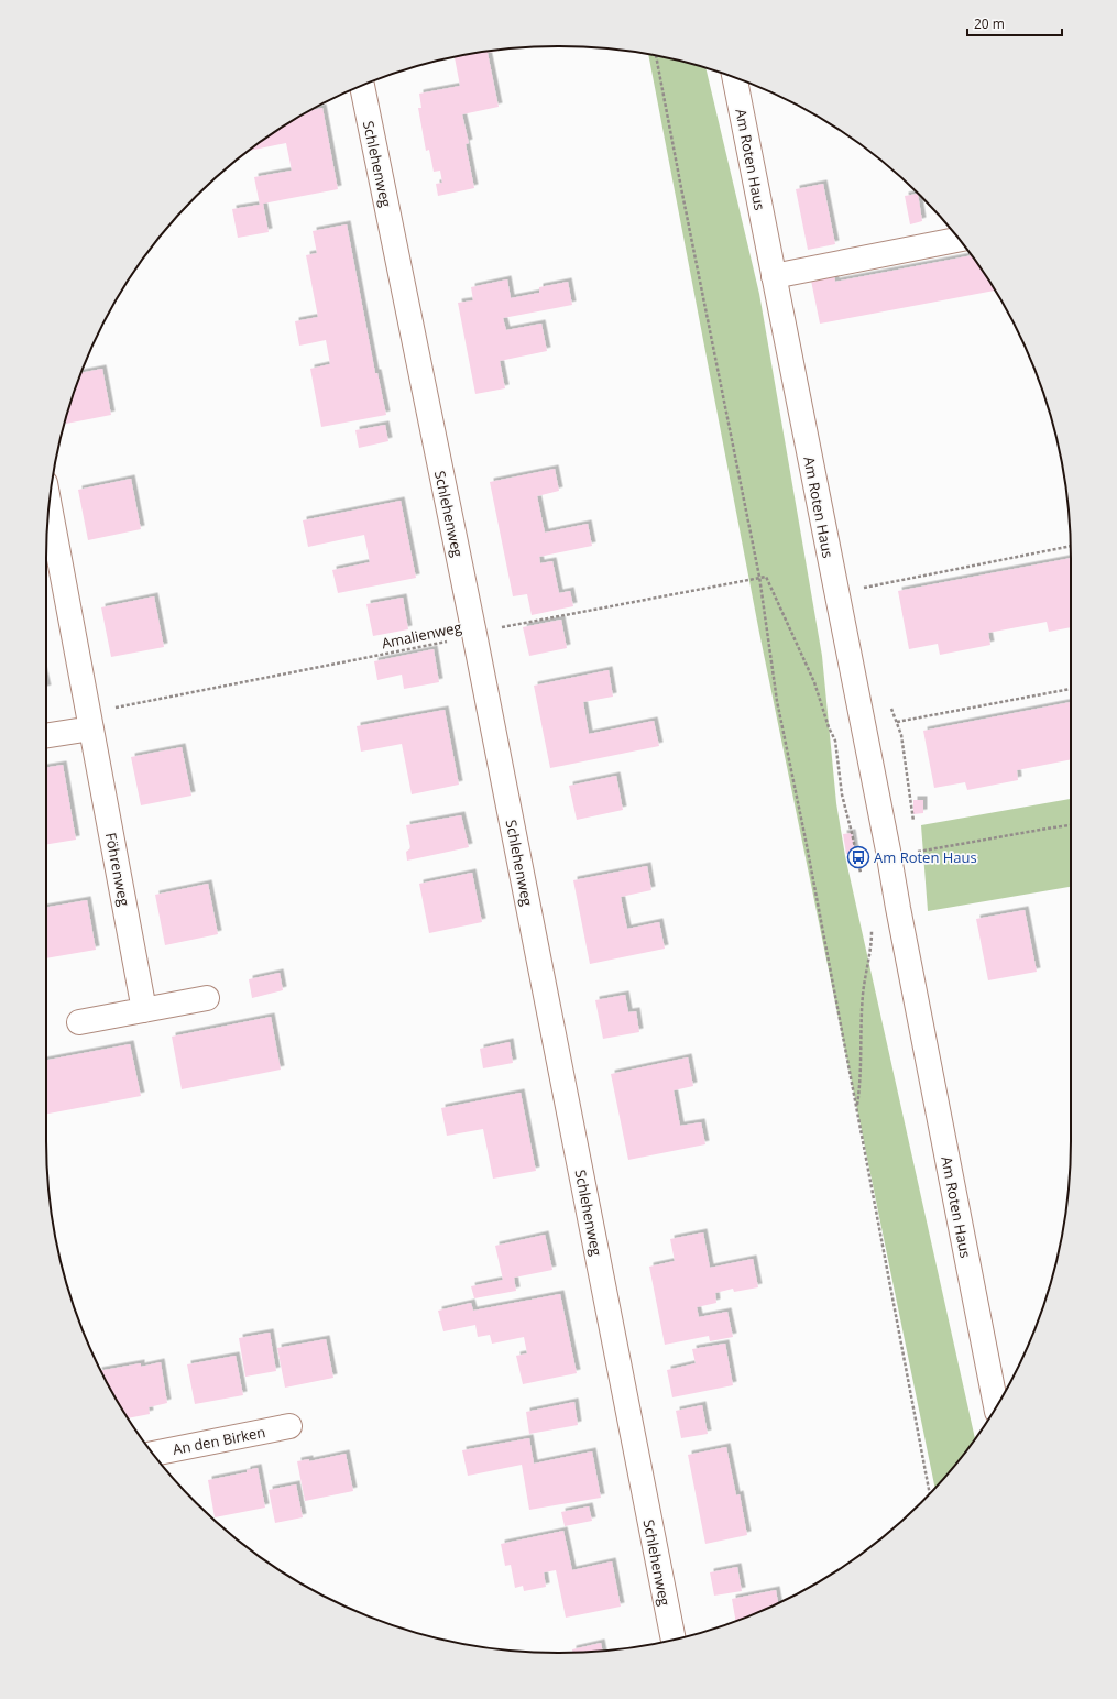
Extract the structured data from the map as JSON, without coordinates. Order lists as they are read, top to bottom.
{
  "streets": {
    "street": [
      "Am Roten Haus",
      "Schlehenweg",
      "Föhrenweg",
      "An den Birken"
    ],
    "path": ["Amalienweg"]
  },
  "crossings": [
    ["Schlehenweg", "Amalienweg"],
    ["Amalienweg", "Föhrenweg"]
  ],
  "places": {
    "bus stop": ["Am Roten Haus"]
  },
  "scale_bar": "20 m"
}
